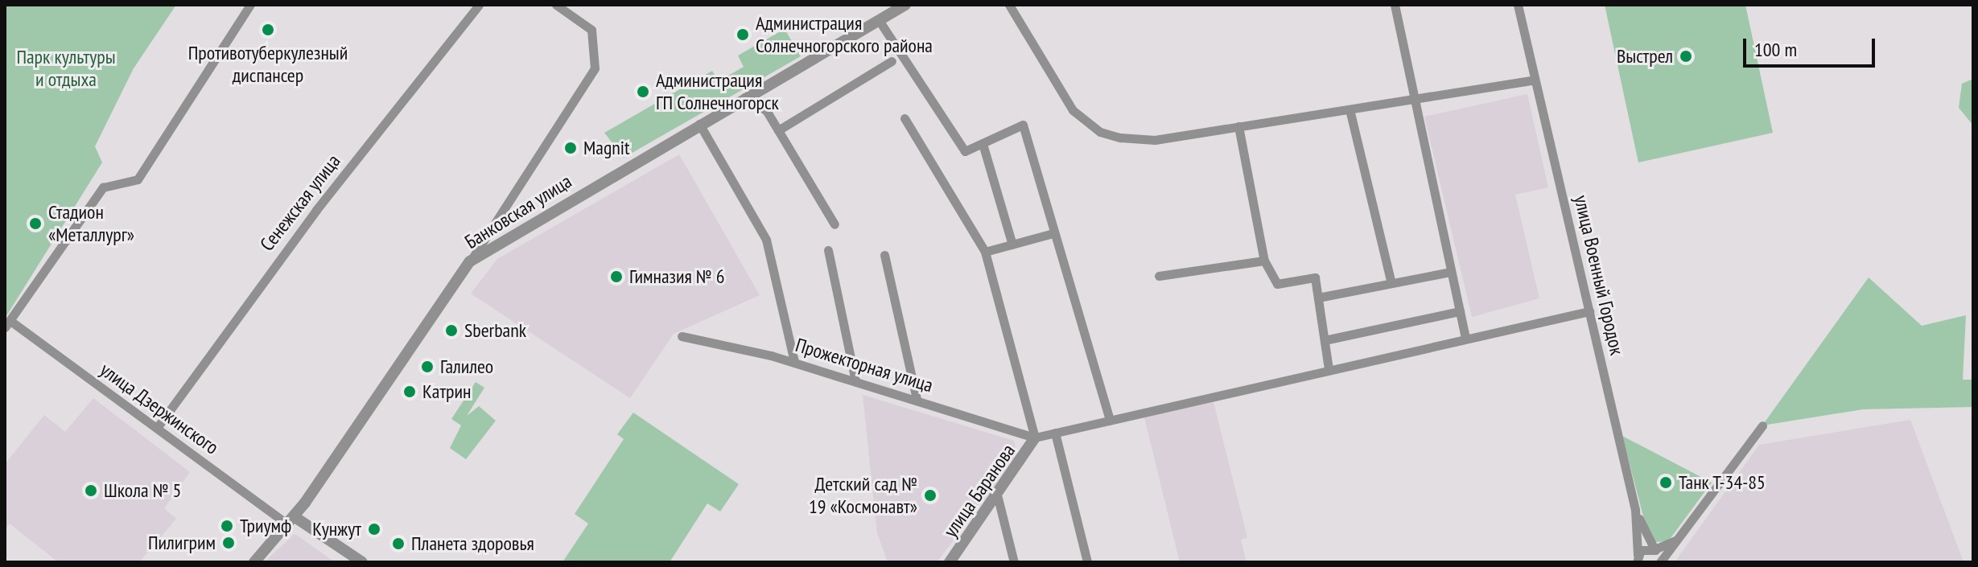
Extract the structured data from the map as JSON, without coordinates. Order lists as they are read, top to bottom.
{
  "streets": {
    "street": [
      "Сенежская улица",
      "Банковская улица",
      "улица Военный Городок",
      "Прожекторная улица",
      "улица Дзержинского",
      "улица Баранова"
    ]
  },
  "crossings": [
    ["Сенежская улица", "улица Дзержинского"],
    ["Банковская улица", "улица Дзержинского"],
    ["Прожекторная улица", "улица Баранова"]
  ],
  "parks": ["Парк культуры и отдыха"],
  "places": [
    "Противотуберкулезный диспансер",
    "Администрация Солнечногорского района",
    "Выстрел",
    "Администрация ГП Солнечногорск",
    "Magnit",
    "Стадион «Металлург»",
    "Гимназия № 6",
    "Sberbank",
    "Галилео",
    "Катрин",
    "Танк Т-34-85",
    "Школа № 5",
    "Детский сад № 19 «Космонавт»",
    "Триумф",
    "Кунжут",
    "Пилигрим",
    "Планета здоровья"
  ],
  "scale_bar": "100 m"
}
